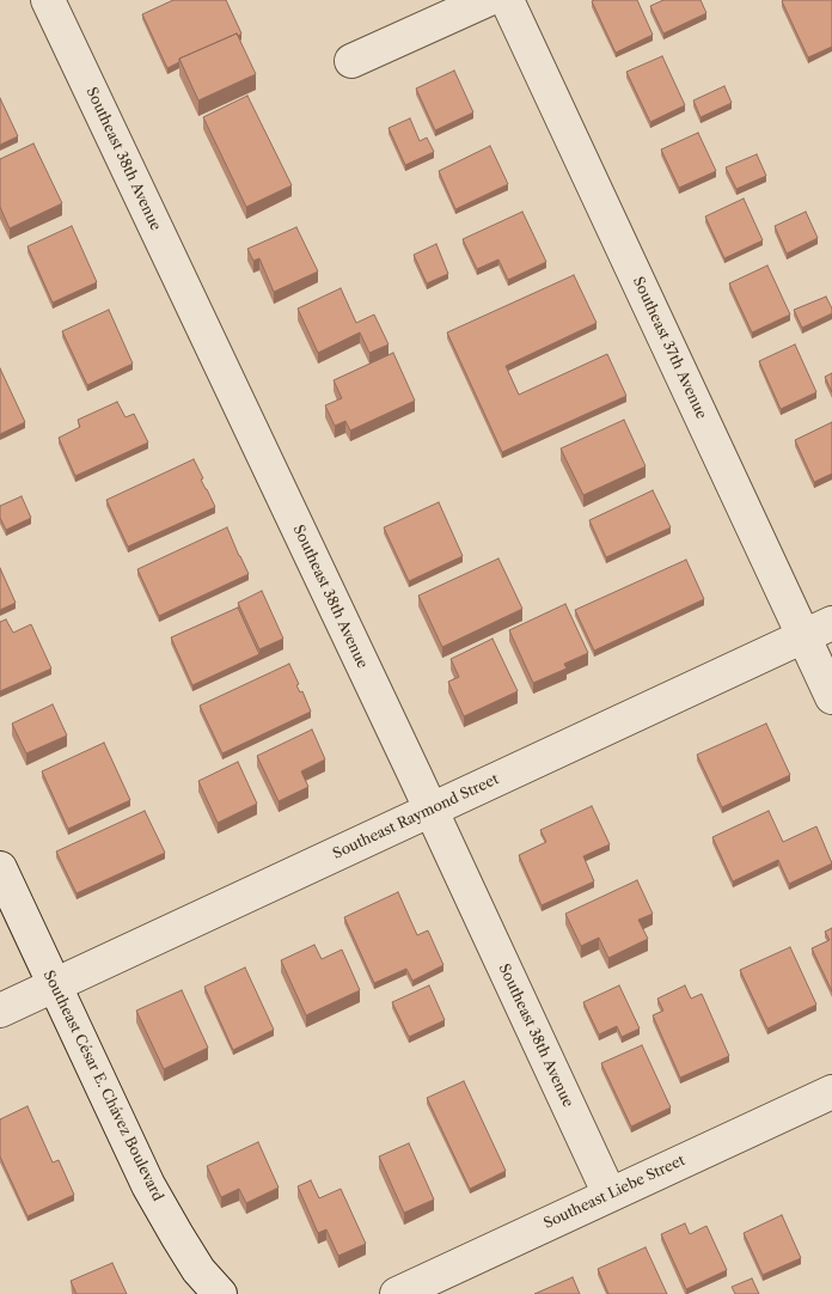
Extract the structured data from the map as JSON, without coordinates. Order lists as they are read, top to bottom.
{
  "streets": {
    "street": [
      "Southeast 38th Avenue",
      "Southeast 37th Avenue",
      "Southeast Raymond Street",
      "Southeast César E. Chávez Boulevard",
      "Southeast Liebe Street"
    ]
  },
  "crossings": [
    ["Southeast 38th Avenue", "Southeast Raymond Street"],
    ["Southeast 38th Avenue", "Southeast Liebe Street"],
    ["Southeast 37th Avenue", "Southeast Raymond Street"],
    ["Southeast Raymond Street", "Southeast César E. Chávez Boulevard"]
  ]
}
